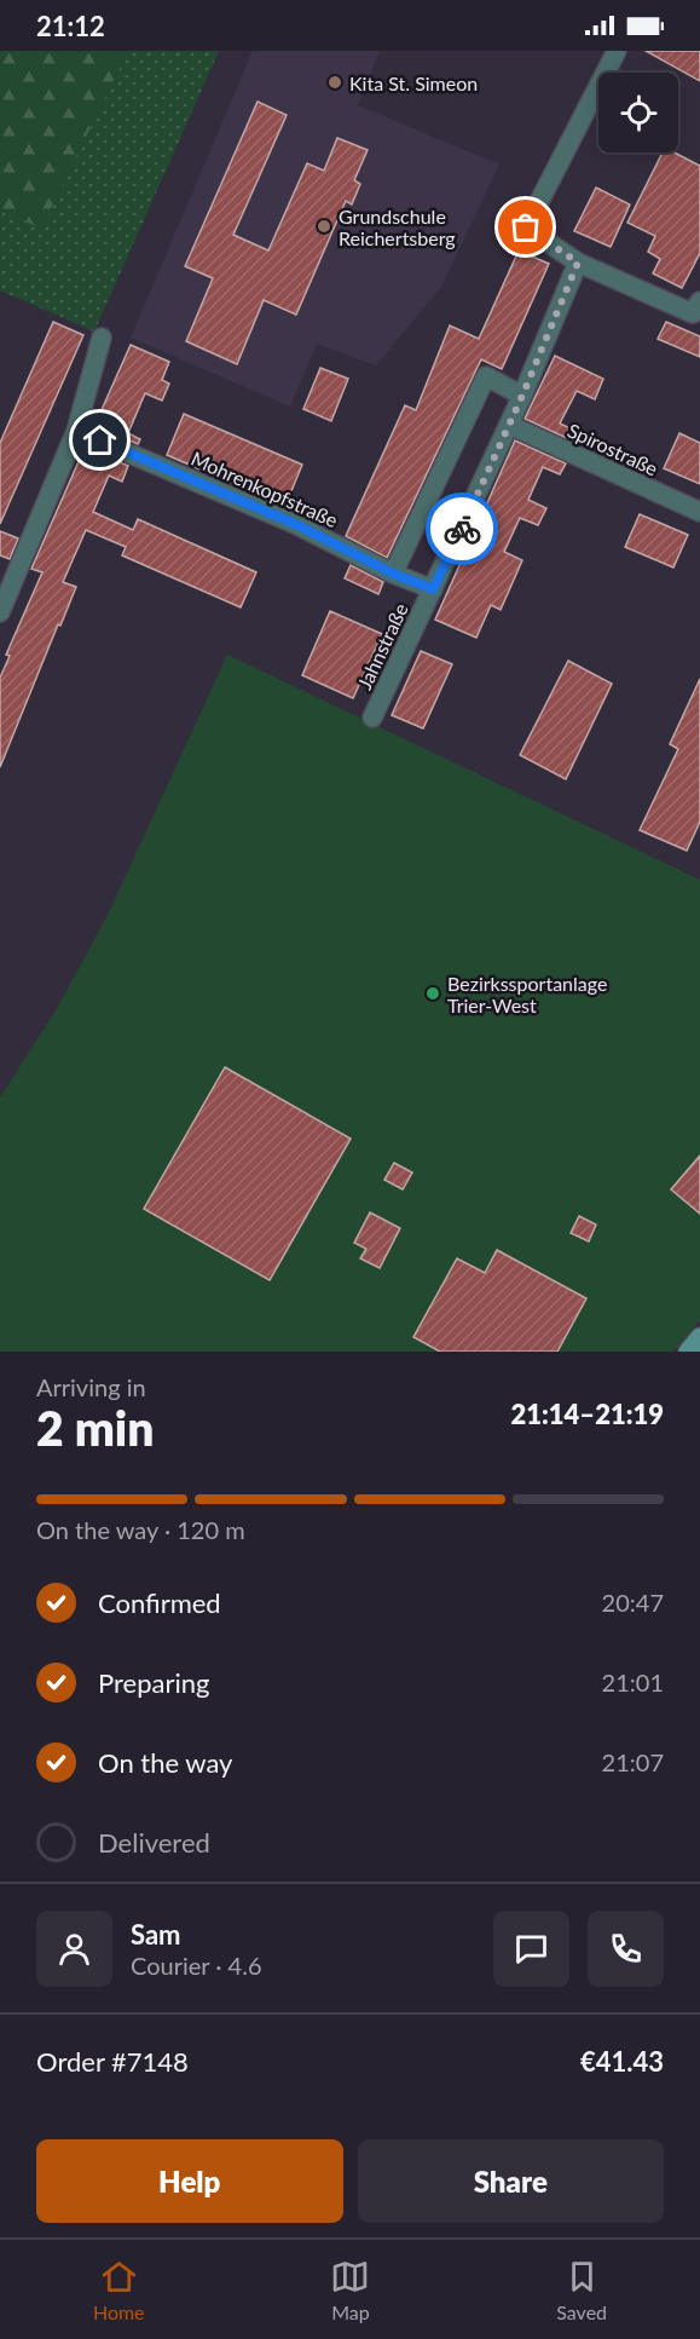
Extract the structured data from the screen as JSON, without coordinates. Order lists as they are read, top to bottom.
{
  "streets": {
    "street": ["Spirostraße", "Mohrenkopfstraße", "Jahnstraße"]
  },
  "crossings": [
    ["Spirostraße", "Jahnstraße"],
    ["Mohrenkopfstraße", "Jahnstraße"]
  ],
  "places": ["Kita St. Simeon", "Grundschule Reichertsberg", "Bezirkssportanlage Trier-West"],
  "page": {
    "status": "21:12",
    "heading": ["2 min", "Arriving in", "21:14–21:19"],
    "panel": [
      "Sam",
      "Courier · 4.6",
      "Order #7148",
      "€41.43"
    ],
    "bar": "On the way · 120 m",
    "list": [
      ["Confirmed", "20:47"],
      ["Preparing", "21:01"],
      ["On the way", "21:07"],
      "Delivered"
    ],
    "buttons": ["Help", "Share"],
    "tabs": ["Home", "Map", "Saved"]
  }
}
